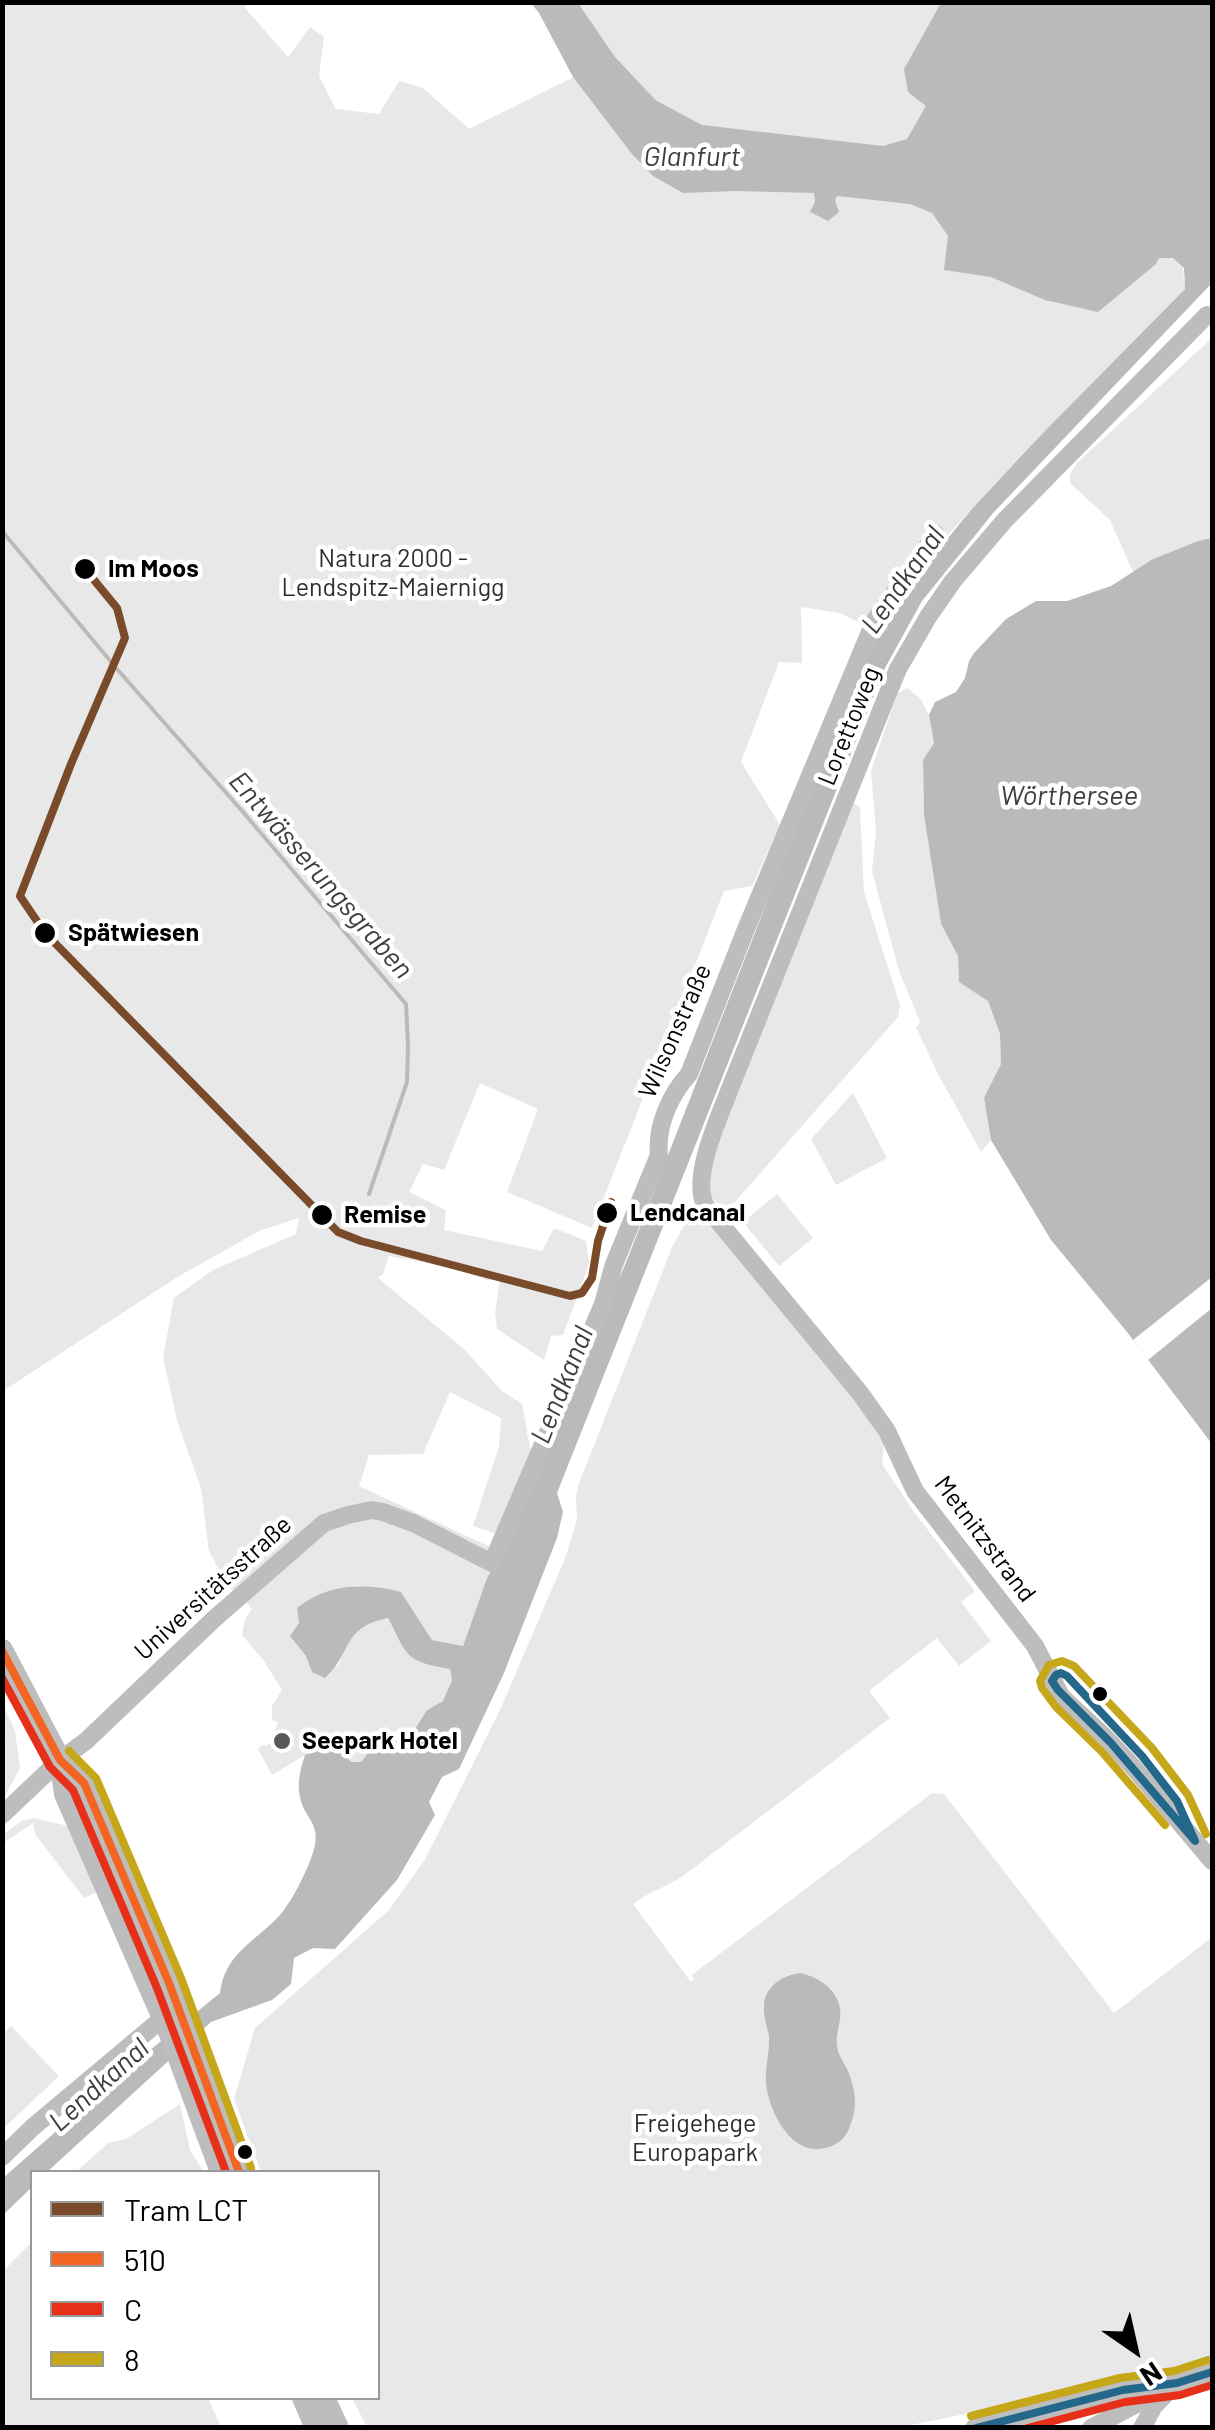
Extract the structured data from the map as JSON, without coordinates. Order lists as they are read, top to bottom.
{
  "streets": {
    "street": [
      "Lorettoweg",
      "Wilsonstraße",
      "Metnitzstrand",
      "Universitätsstraße"
    ]
  },
  "crossings": [
    ["Lorettoweg", "Metnitzstrand"],
    ["Wilsonstraße", "Universitätsstraße"]
  ],
  "water": [
    "Glanfurt",
    "Lendkanal",
    "Wörthersee",
    "Entwässerungsgraben"
  ],
  "parks": ["Natura 2000 - Lendspitz-Maiernigg", "Freigehege Europapark"],
  "places": [
    "Im Moos",
    "Spätwiesen",
    "Lendcanal",
    "Remise",
    "Seepark Hotel"
  ],
  "lines": [
    "tram line LCT",
    "transit line 510",
    "transit line 8",
    "transit line C"
  ],
  "legend": [
    "Tram LCT",
    "510",
    "C",
    "8"
  ],
  "north": "bottom right"
}
